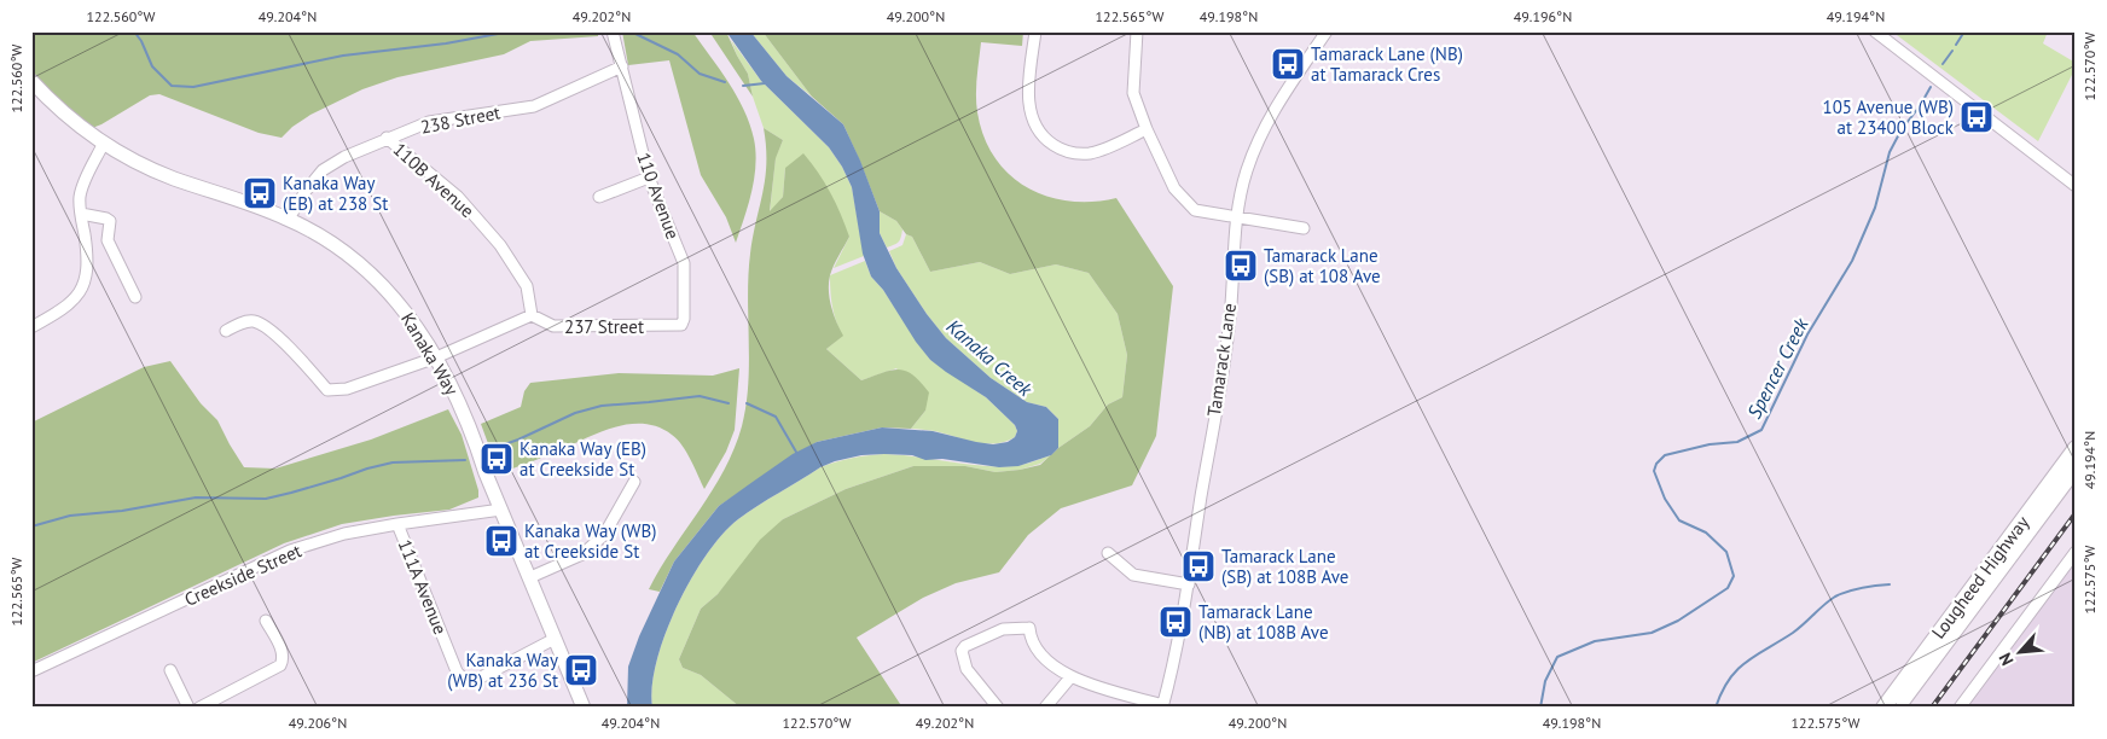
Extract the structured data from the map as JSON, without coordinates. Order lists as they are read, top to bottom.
{
  "streets": {
    "highway": ["Lougheed Highway"],
    "main road": ["Kanaka Way"],
    "street": [
      "238 Street",
      "110B Avenue",
      "110 Avenue",
      "237 Street",
      "Tamarack Lane",
      "Creekside Street",
      "111A Avenue"
    ]
  },
  "crossings": [
    ["238 Street", "110B Avenue"],
    ["238 Street", "110 Avenue"],
    ["238 Street", "Kanaka Way"],
    ["110B Avenue", "237 Street"],
    ["110 Avenue", "237 Street"],
    ["Kanaka Way", "Creekside Street"],
    ["Kanaka Way", "111A Avenue"],
    ["Creekside Street", "111A Avenue"]
  ],
  "water": ["Kanaka Creek", "Spencer Creek"],
  "places": {
    "bus stop": [
      "Tamarack Lane (NB) at Tamarack Cres",
      "105 Avenue (WB) at 23400 Block",
      "Kanaka Way (EB) at 238 St",
      "Tamarack Lane (SB) at 108 Ave",
      "Kanaka Way (EB) at Creekside St",
      "Kanaka Way (WB) at Creekside St",
      "Tamarack Lane (SB) at 108B Ave",
      "Tamarack Lane (NB) at 108B Ave",
      "Kanaka Way (WB) at 236 St"
    ]
  },
  "north": "bottom left",
  "coordinates": [
    "122.560°W",
    "49.204°N",
    "49.202°N",
    "49.200°N",
    "122.565°W",
    "49.198°N",
    "49.196°N",
    "49.194°N",
    "122.570°W",
    "122.575°W",
    "49.206°N"
  ]
}
